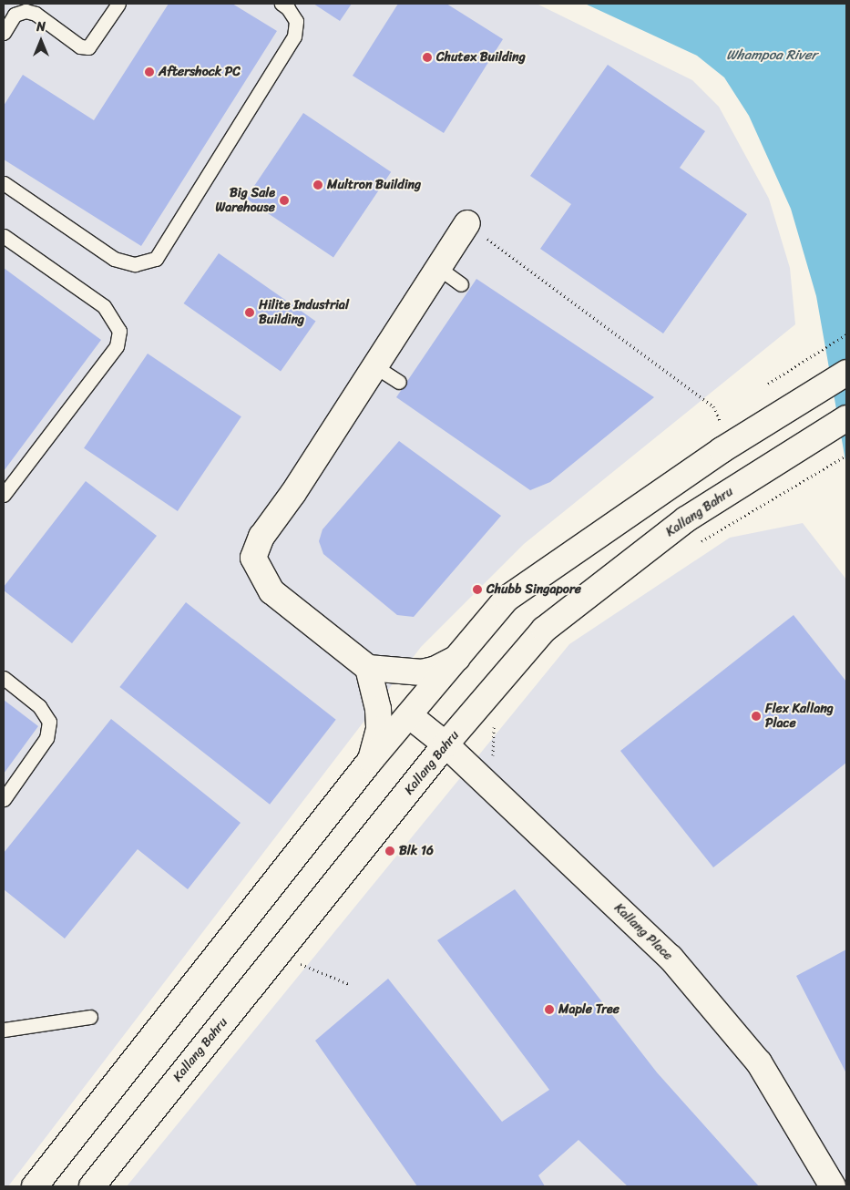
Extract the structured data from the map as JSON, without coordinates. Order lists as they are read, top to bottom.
{
  "streets": {
    "main road": ["Kallang Bahru", "Kallang Place"]
  },
  "crossings": [
    ["Kallang Bahru", "Kallang Place"]
  ],
  "water": ["Whampoa River"],
  "places": [
    "Chutex Building",
    "Aftershock PC",
    "Multron Building",
    "Big Sale Warehouse",
    "Hilite Industrial Building",
    "Chubb Singapore",
    "Flex Kallang Place",
    "Blk 16",
    "Maple Tree"
  ],
  "north": "top"
}
